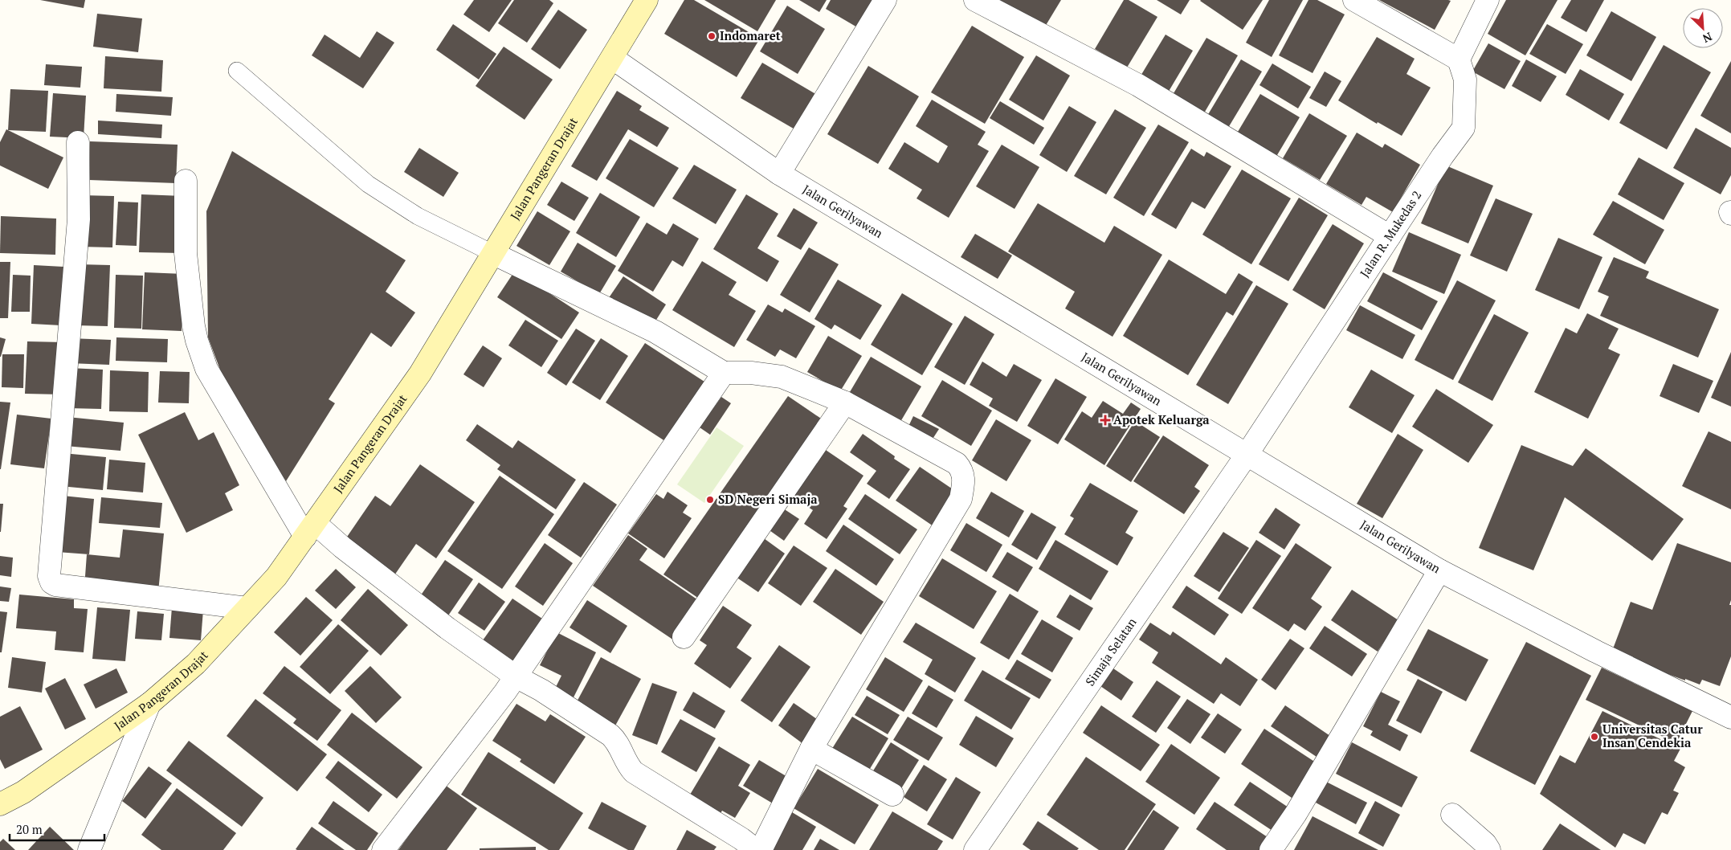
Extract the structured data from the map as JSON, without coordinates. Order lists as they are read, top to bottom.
{
  "streets": {
    "street": [
      "Jalan Pangeran Drajat",
      "Jalan Gerilyawan",
      "Jalan R. Mukedas 2",
      "Simaja Selatan"
    ]
  },
  "crossings": [
    ["Jalan Pangeran Drajat", "Jalan Gerilyawan"],
    ["Jalan Gerilyawan", "Jalan R. Mukedas 2"],
    ["Jalan Gerilyawan", "Simaja Selatan"],
    ["Jalan R. Mukedas 2", "Simaja Selatan"]
  ],
  "places": {
    "other": ["Indomaret", "SD Negeri Simaja", "Universitas Catur Insan Cendekia"],
    "health": ["Apotek Keluarga"]
  },
  "scale_bar": "20 m",
  "north": "bottom right"
}
